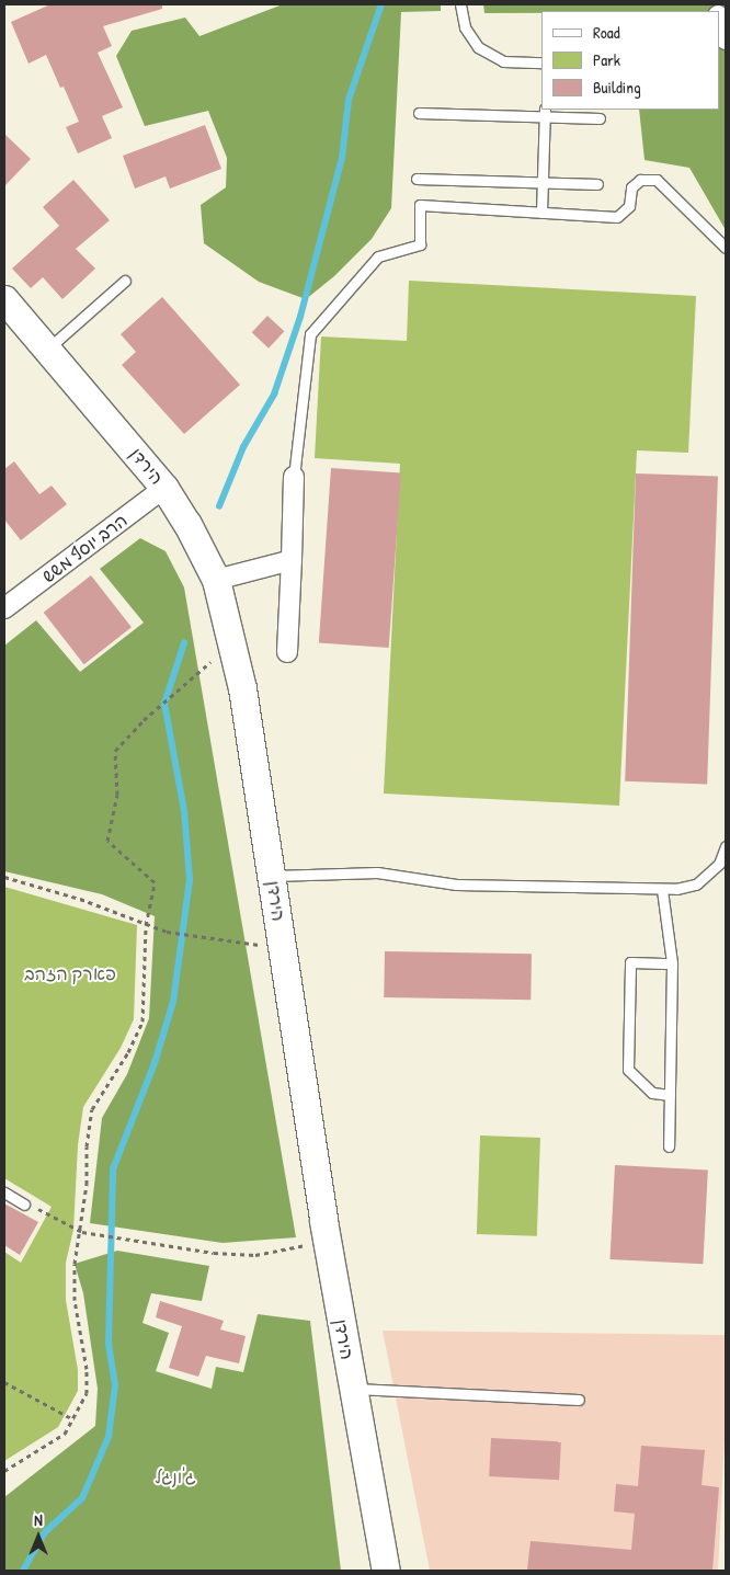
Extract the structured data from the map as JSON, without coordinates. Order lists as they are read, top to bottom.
{
  "streets": {
    "street": ["הירדן", "הרב יוסף משש"]
  },
  "crossings": [
    ["הירדן", "הרב יוסף משש"]
  ],
  "parks": ["פארק הזהב", "ג'ונגל"],
  "legend": ["Road", "Park", "Building"],
  "north": "top"
}
